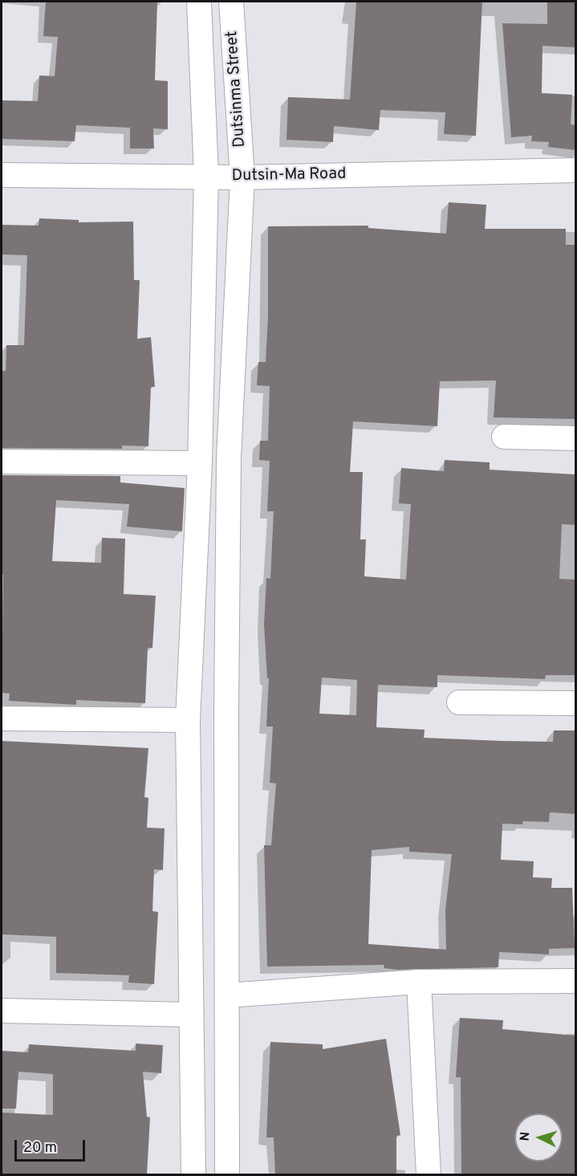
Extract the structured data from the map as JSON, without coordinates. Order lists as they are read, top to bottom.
{
  "streets": {
    "street": ["Dutsinma Street", "Dutsin-Ma Road"]
  },
  "crossings": [
    ["Dutsinma Street", "Dutsin-Ma Road"]
  ],
  "scale_bar": "20 m",
  "north": "left"
}
